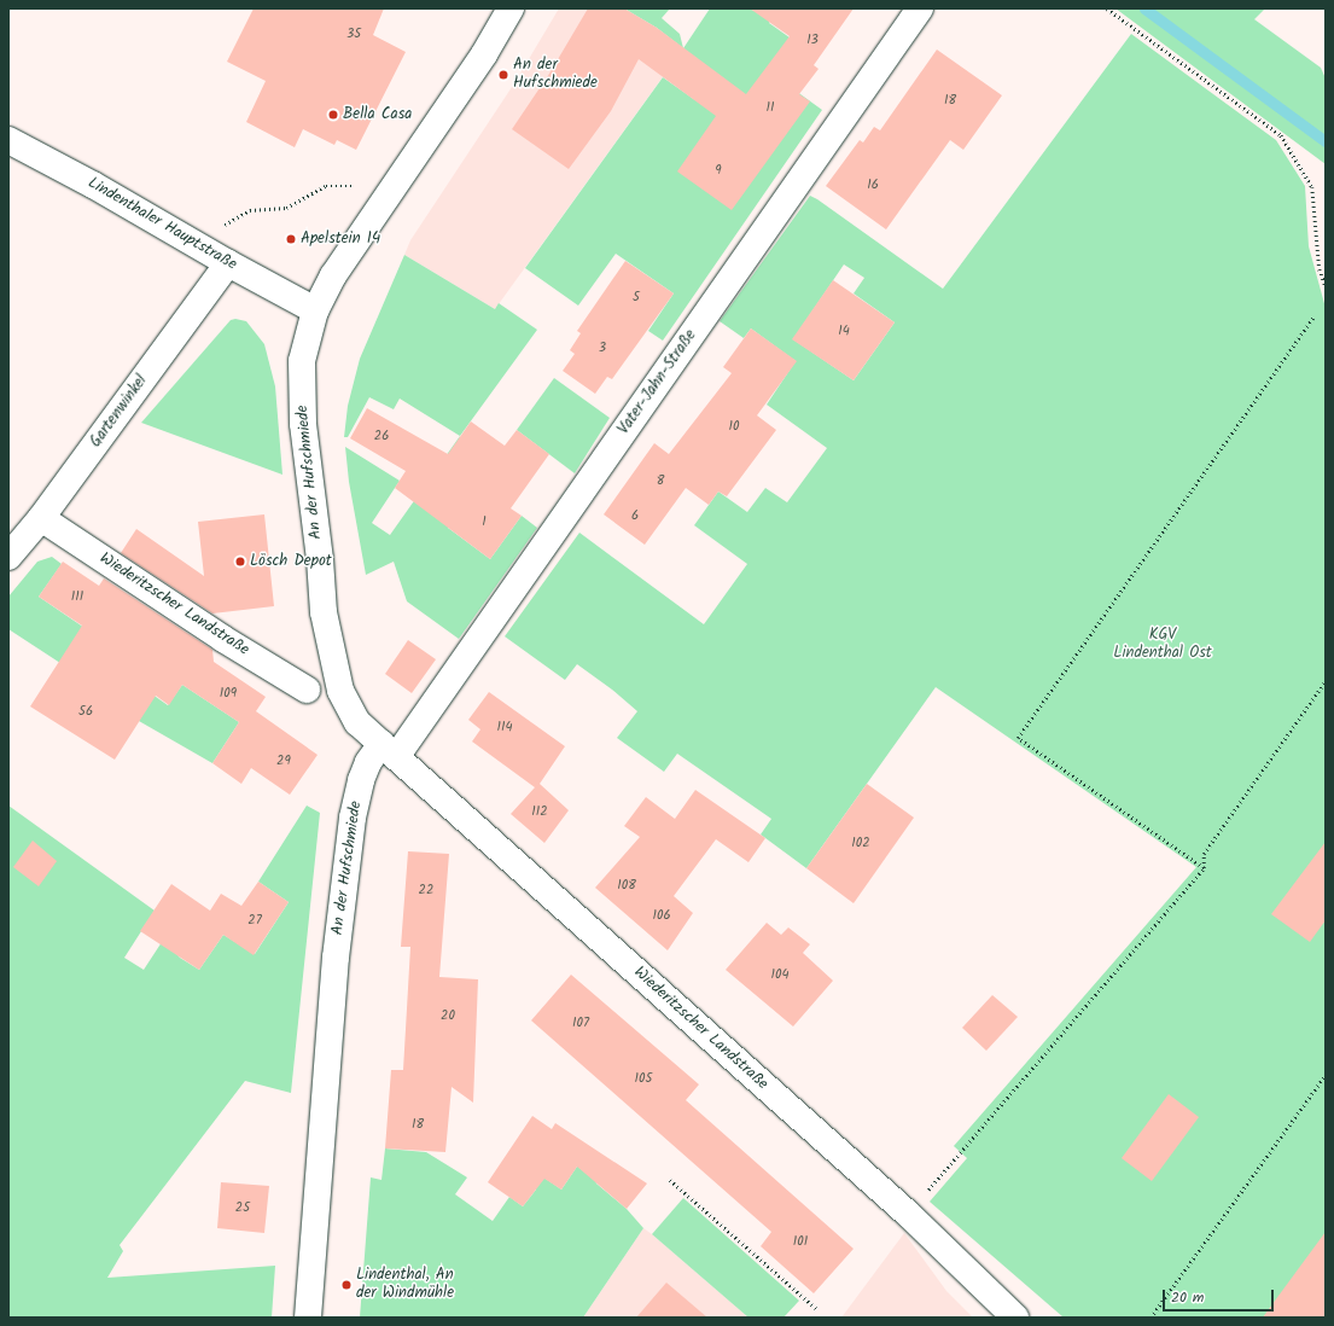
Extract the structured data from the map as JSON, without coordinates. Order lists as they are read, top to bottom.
{
  "streets": {
    "street": [
      "Lindenthaler Hauptstraße",
      "Vater-Jahn-Straße",
      "Gartenwinkel",
      "An der Hufschmiede",
      "Wiederitzscher Landstraße"
    ]
  },
  "crossings": [
    ["Lindenthaler Hauptstraße", "Gartenwinkel"],
    ["Lindenthaler Hauptstraße", "An der Hufschmiede"],
    ["Vater-Jahn-Straße", "An der Hufschmiede"],
    ["Vater-Jahn-Straße", "Wiederitzscher Landstraße"],
    ["Gartenwinkel", "Wiederitzscher Landstraße"],
    ["An der Hufschmiede", "Wiederitzscher Landstraße"]
  ],
  "parks": ["KGV Lindenthal Ost"],
  "places": [
    "An der Hufschmiede",
    "Bella Casa",
    "Apelstein 14",
    "Lösch Depot",
    "Lindenthal, An der Windmühle"
  ],
  "house_numbers": [
    "35",
    "13",
    "18",
    "11",
    "9",
    "16",
    "5",
    "14",
    "3",
    "10",
    "26",
    "8",
    "6",
    "1",
    "111",
    "109",
    "56",
    "114",
    "29",
    "112",
    "102",
    "108",
    "22",
    "106",
    "27",
    "104",
    "20",
    "107",
    "105",
    "18",
    "25",
    "101"
  ],
  "scale_bar": "20 m"
}
